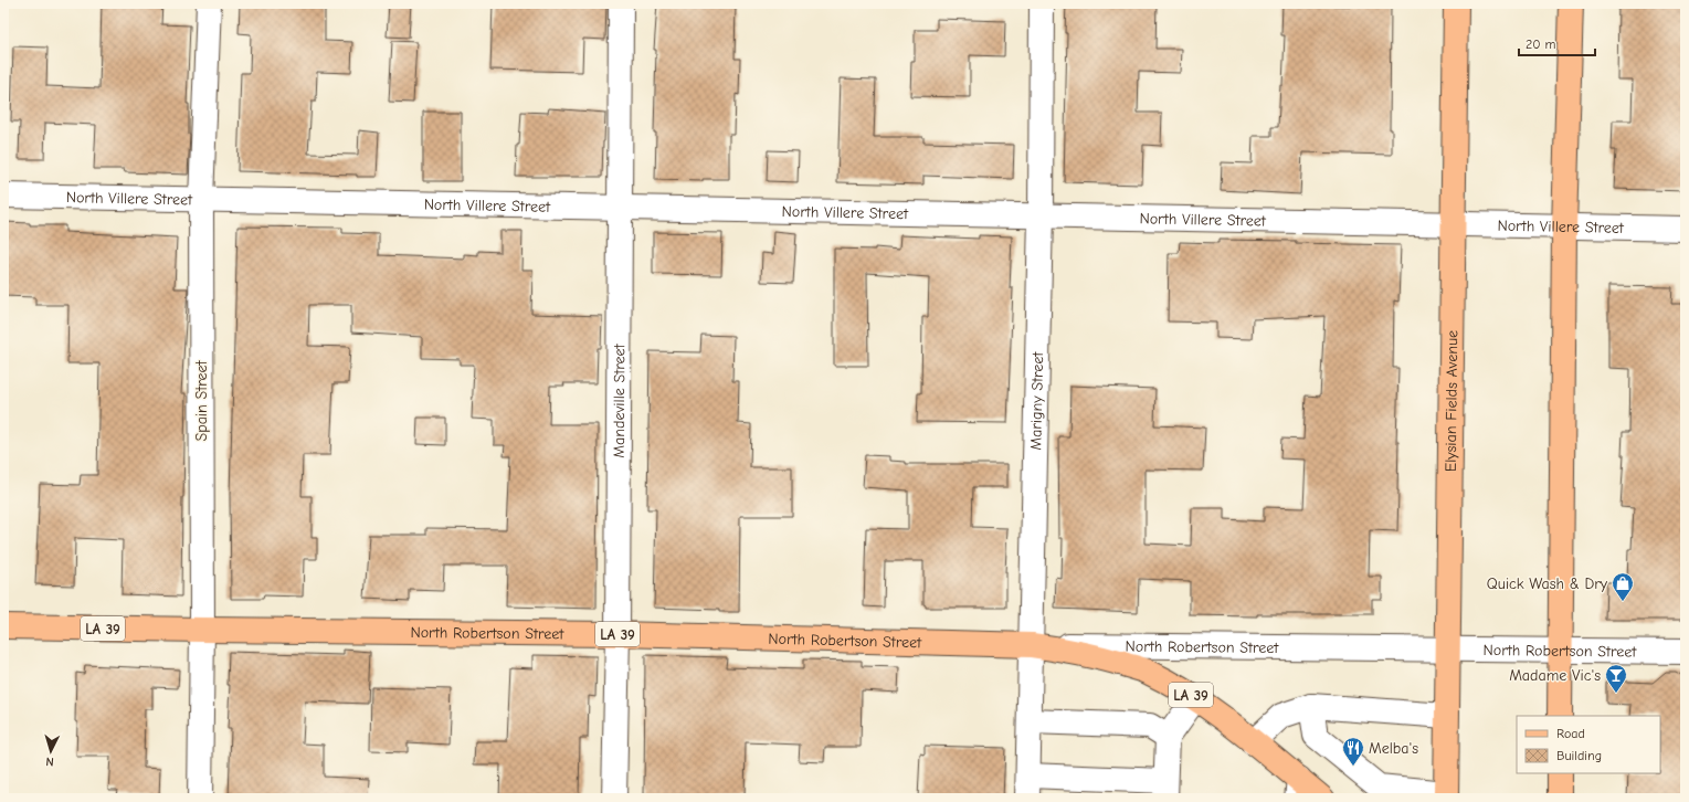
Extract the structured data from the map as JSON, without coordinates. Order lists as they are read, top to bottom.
{
  "streets": {
    "main road": ["Elysian Fields Avenue", "LA 39", "North Robertson Street"],
    "street": [
      "North Villere Street",
      "Spain Street",
      "Mandeville Street",
      "Marigny Street"
    ]
  },
  "crossings": [
    ["North Villere Street", "Spain Street"],
    ["North Villere Street", "Mandeville Street"],
    ["North Villere Street", "Marigny Street"],
    ["North Villere Street", "Elysian Fields Avenue"],
    ["Spain Street", "North Robertson Street"],
    ["Mandeville Street", "North Robertson Street"],
    ["Marigny Street", "LA 39"],
    ["Marigny Street", "North Robertson Street"],
    ["Elysian Fields Avenue", "North Robertson Street"],
    ["LA 39", "North Robertson Street"]
  ],
  "places": {
    "shop": ["Quick Wash & Dry"],
    "bar": ["Madame Vic's"],
    "restaurant": ["Melba's"]
  },
  "legend": ["Road", "Building"],
  "scale_bar": "20 m",
  "north": "bottom"
}
